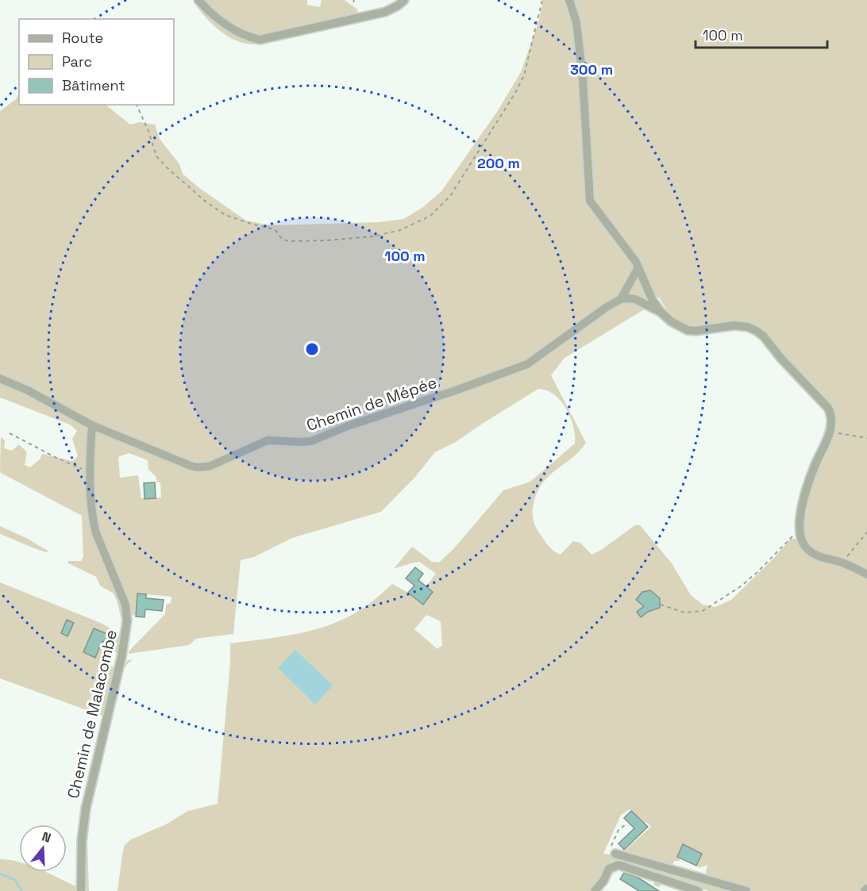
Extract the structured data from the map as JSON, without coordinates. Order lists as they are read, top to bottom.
{
  "streets": {
    "street": ["Chemin de Mépée", "Chemin de Malacombe"]
  },
  "crossings": [
    ["Chemin de Mépée", "Chemin de Malacombe"]
  ],
  "legend": ["Route", "Parc", "Bâtiment"],
  "scale_bar": "100 m",
  "north": "top",
  "rings": ["300 m", "200 m", "100 m"]
}
